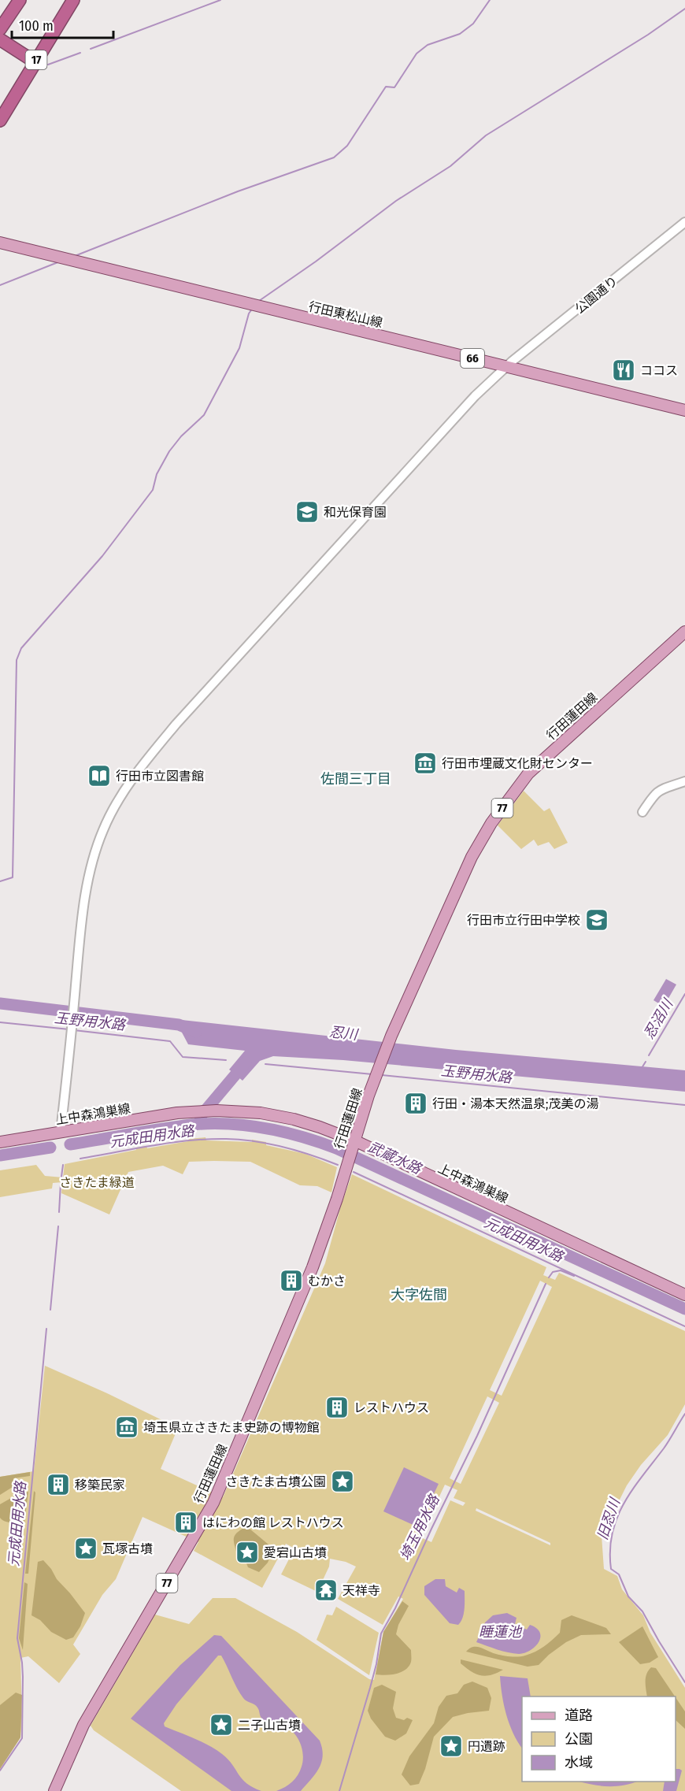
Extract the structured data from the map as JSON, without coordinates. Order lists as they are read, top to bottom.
{
  "streets": {
    "highway": ["17"],
    "main road": [
      "行田東松山線",
      "66",
      "行田蓮田線",
      "77",
      "上中森鴻巣線"
    ],
    "street": ["公園通り"]
  },
  "crossings": [
    ["公園通り", "行田東松山線"],
    ["公園通り", "上中森鴻巣線"],
    ["行田蓮田線", "上中森鴻巣線"]
  ],
  "districts": ["佐間三丁目", "大字佐間"],
  "water": [
    "忍沼川",
    "玉野用水路",
    "忍川",
    "元成田用水路",
    "武蔵水路",
    "旧忍川",
    "埼玉用水路",
    "睡蓮池"
  ],
  "parks": ["さきたま緑道"],
  "places": {
    "restaurant": ["ココス"],
    "school or university": ["和光保育園", "行田市立行田中学校"],
    "museum": ["行田市埋蔵文化財センター", "埼玉県立さきたま史跡の博物館"],
    "library": ["行田市立図書館"],
    "building": [
      "行田・湯本天然温泉;茂美の湯",
      "むかさ",
      "レストハウス",
      "移築民家",
      "はにわの館 レストハウス"
    ],
    "place": [
      "さきたま古墳公園",
      "瓦塚古墳",
      "愛宕山古墳",
      "二子山古墳",
      "円遺跡"
    ],
    "temple": ["天祥寺"]
  },
  "legend": ["道路", "公園", "水域"],
  "scale_bar": "100 m"
}
